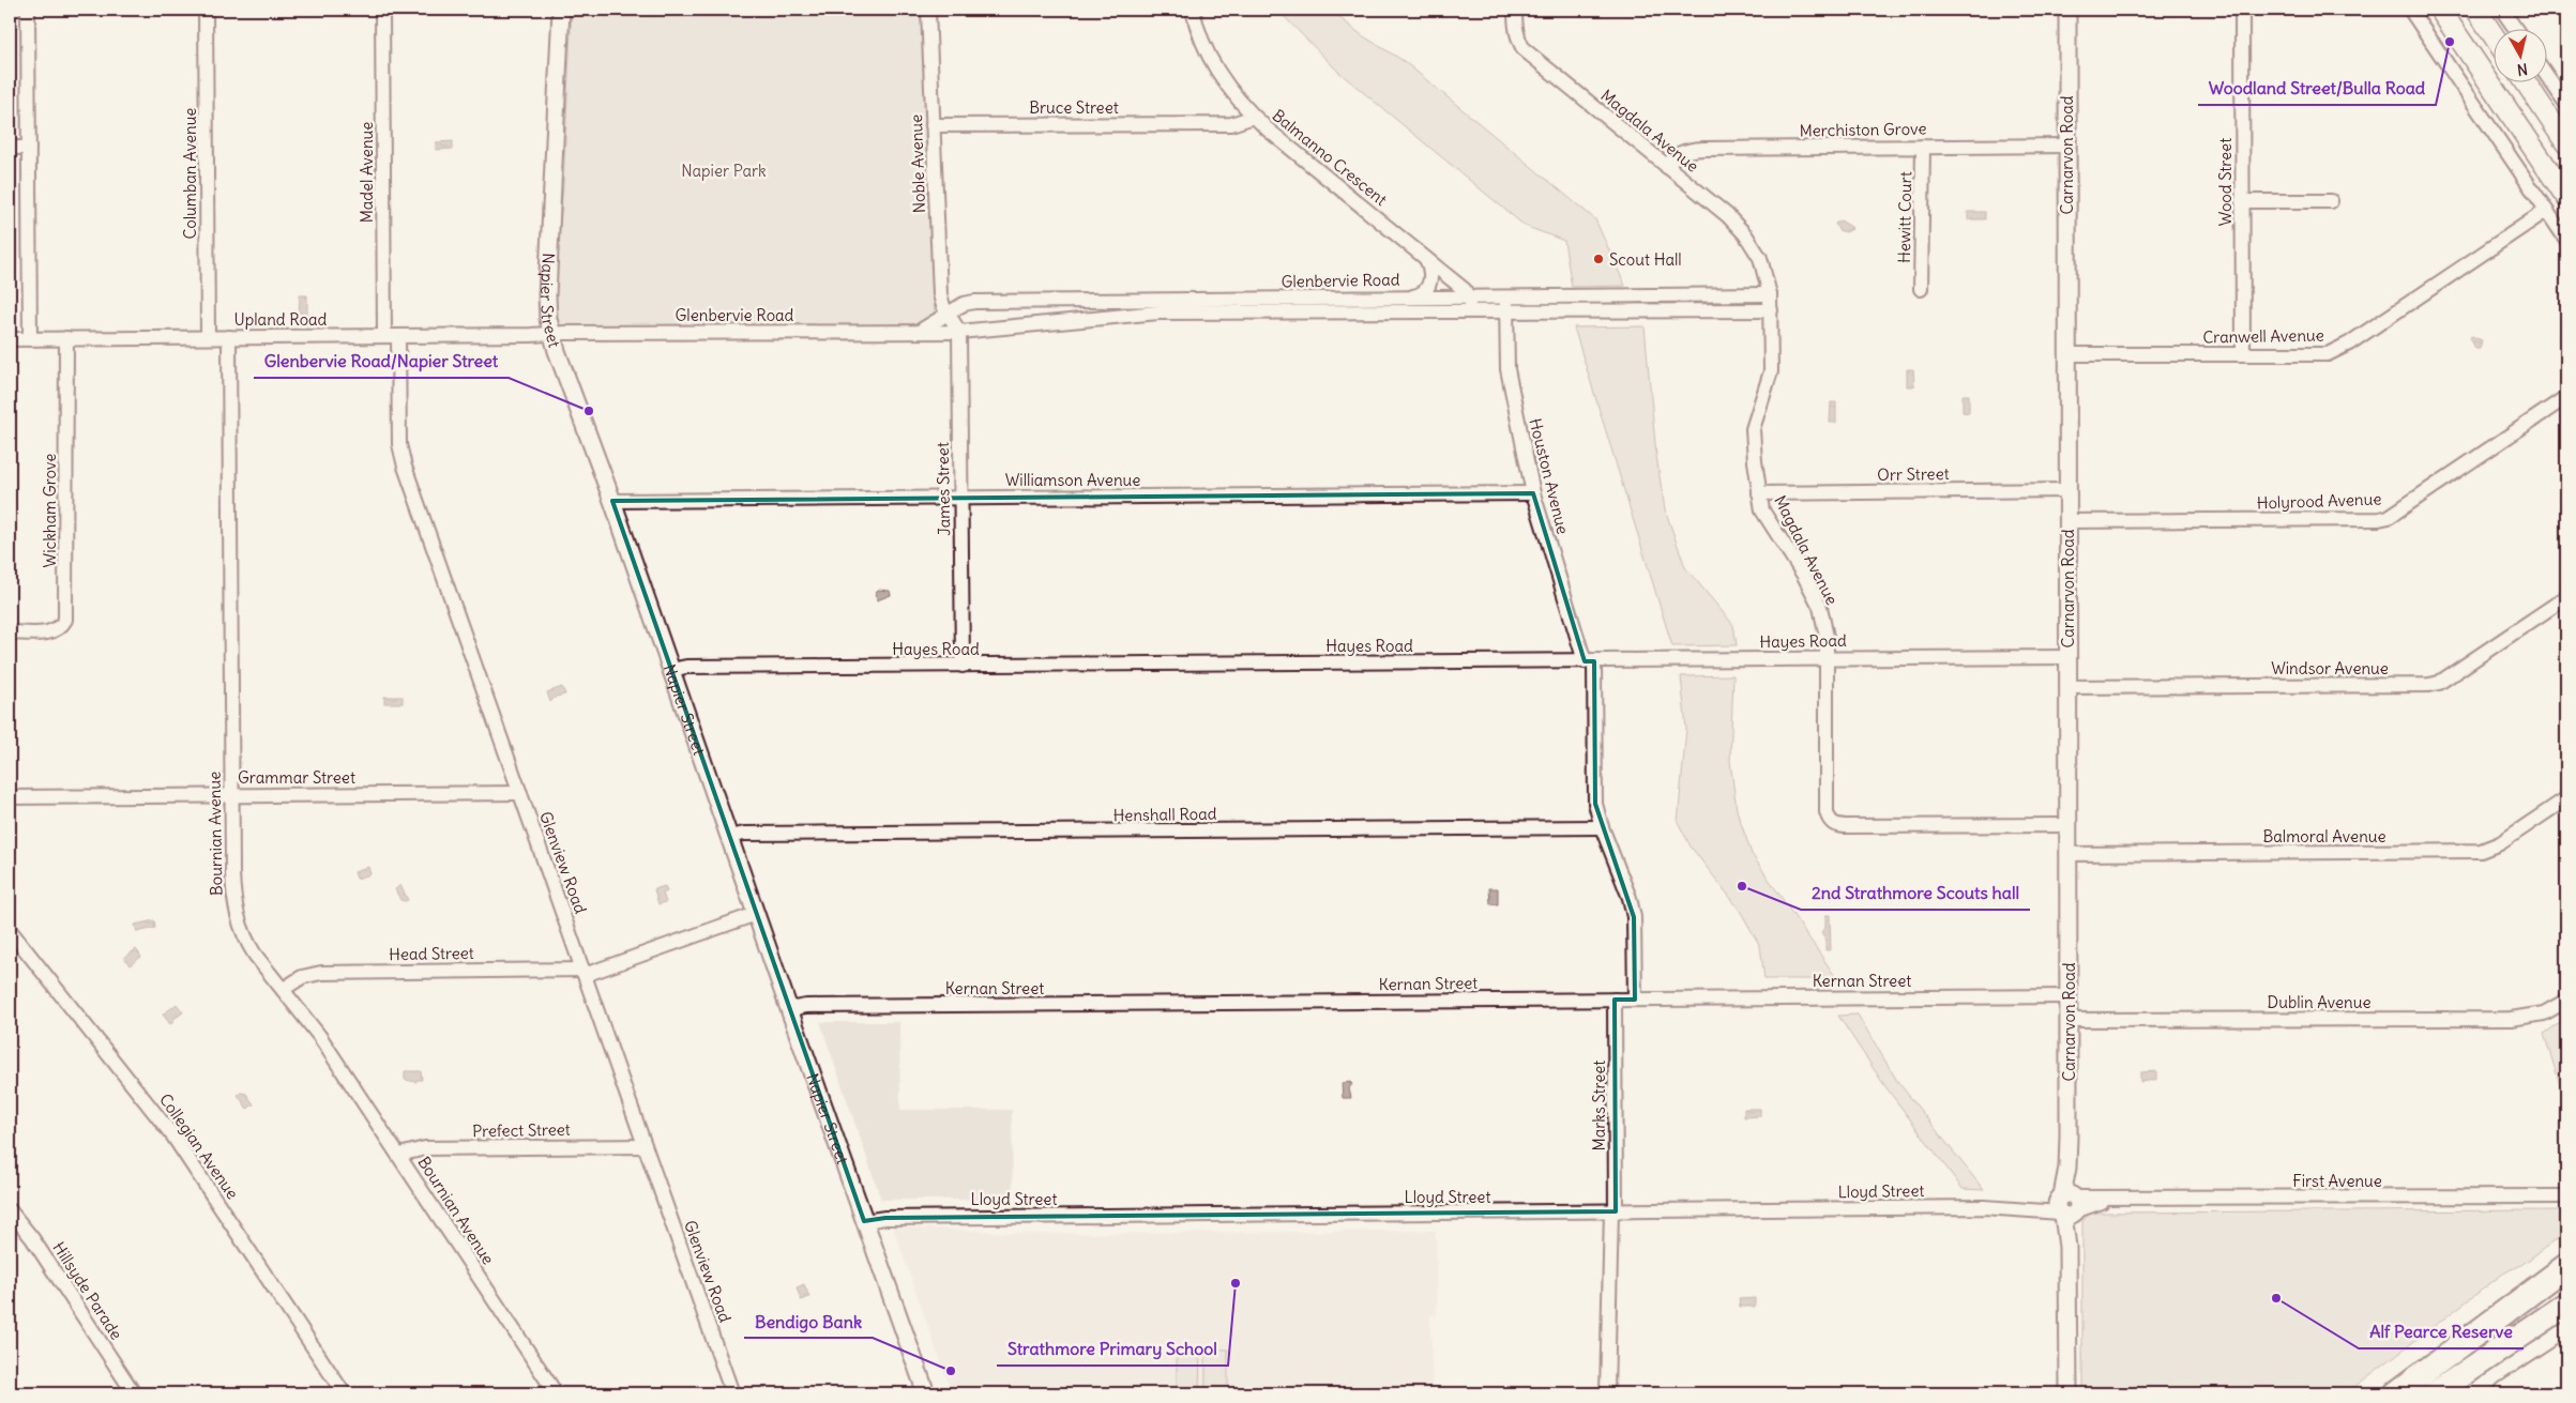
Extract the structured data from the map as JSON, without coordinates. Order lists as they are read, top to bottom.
{
  "streets": {
    "street": [
      "Bruce Street",
      "Merchiston Grove",
      "Magdala Avenue",
      "Carnarvon Road",
      "Balmanno Crescent",
      "Noble Avenue",
      "Madel Avenue",
      "Columban Avenue",
      "Wood Street",
      "Hewitt Court",
      "Glenbervie Road",
      "Napier Street",
      "Upland Road",
      "Cranwell Avenue",
      "Orr Street",
      "Houston Avenue",
      "Williamson Avenue",
      "James Street",
      "Holyrood Avenue",
      "Wickham Grove",
      "Hayes Road",
      "Windsor Avenue",
      "Grammar Street",
      "Henshall Road",
      "Bournian Avenue",
      "Balmoral Avenue",
      "Glenview Road",
      "Head Street",
      "Kernan Street",
      "Dublin Avenue",
      "Marks Street",
      "Prefect Street",
      "Collegian Avenue",
      "First Avenue",
      "Lloyd Street",
      "Hillsyde Parade"
    ]
  },
  "crossings": [
    ["Bruce Street", "Balmanno Crescent"],
    ["Bruce Street", "Noble Avenue"],
    ["Merchiston Grove", "Magdala Avenue"],
    ["Merchiston Grove", "Carnarvon Road"],
    ["Merchiston Grove", "Hewitt Court"],
    ["Magdala Avenue", "Carnarvon Road"],
    ["Magdala Avenue", "Glenbervie Road"],
    ["Magdala Avenue", "Orr Street"],
    ["Magdala Avenue", "Hayes Road"],
    ["Carnarvon Road", "Cranwell Avenue"],
    ["Carnarvon Road", "Orr Street"],
    ["Carnarvon Road", "Holyrood Avenue"],
    ["Carnarvon Road", "Hayes Road"],
    ["Carnarvon Road", "Windsor Avenue"],
    ["Carnarvon Road", "Balmoral Avenue"],
    ["Carnarvon Road", "Kernan Street"],
    ["Carnarvon Road", "Dublin Avenue"],
    ["Carnarvon Road", "First Avenue"],
    ["Carnarvon Road", "Lloyd Street"],
    ["Balmanno Crescent", "Glenbervie Road"],
    ["Noble Avenue", "Glenbervie Road"],
    ["Noble Avenue", "James Street"],
    ["Madel Avenue", "Upland Road"],
    ["Madel Avenue", "Glenview Road"],
    ["Columban Avenue", "Upland Road"],
    ["Wood Street", "Cranwell Avenue"],
    ["Glenbervie Road", "Napier Street"],
    ["Glenbervie Road", "Upland Road"],
    ["Glenbervie Road", "Houston Avenue"],
    ["Glenbervie Road", "James Street"],
    ["Napier Street", "Upland Road"],
    ["Napier Street", "Williamson Avenue"],
    ["Napier Street", "Hayes Road"],
    ["Napier Street", "Henshall Road"],
    ["Napier Street", "Head Street"],
    ["Napier Street", "Kernan Street"],
    ["Napier Street", "Lloyd Street"],
    ["Upland Road", "Wickham Grove"],
    ["Upland Road", "Bournian Avenue"],
    ["Upland Road", "Glenview Road"],
    ["Houston Avenue", "Williamson Avenue"],
    ["Houston Avenue", "Hayes Road"],
    ["Houston Avenue", "Henshall Road"],
    ["Houston Avenue", "Kernan Street"],
    ["Williamson Avenue", "James Street"],
    ["James Street", "Hayes Road"],
    ["Grammar Street", "Bournian Avenue"],
    ["Grammar Street", "Glenview Road"],
    ["Bournian Avenue", "Head Street"],
    ["Bournian Avenue", "Prefect Street"],
    ["Glenview Road", "Head Street"],
    ["Glenview Road", "Prefect Street"],
    ["Kernan Street", "Marks Street"],
    ["Marks Street", "Lloyd Street"],
    ["First Avenue", "Lloyd Street"]
  ],
  "parks": ["Napier Park"],
  "places": [
    "Woodland Street/Bulla Road",
    "Scout Hall",
    "Glenbervie Road/Napier Street",
    "2nd Strathmore Scouts hall",
    "Strathmore Primary School",
    "Alf Pearce Reserve",
    "Bendigo Bank"
  ],
  "north": "bottom"
}
